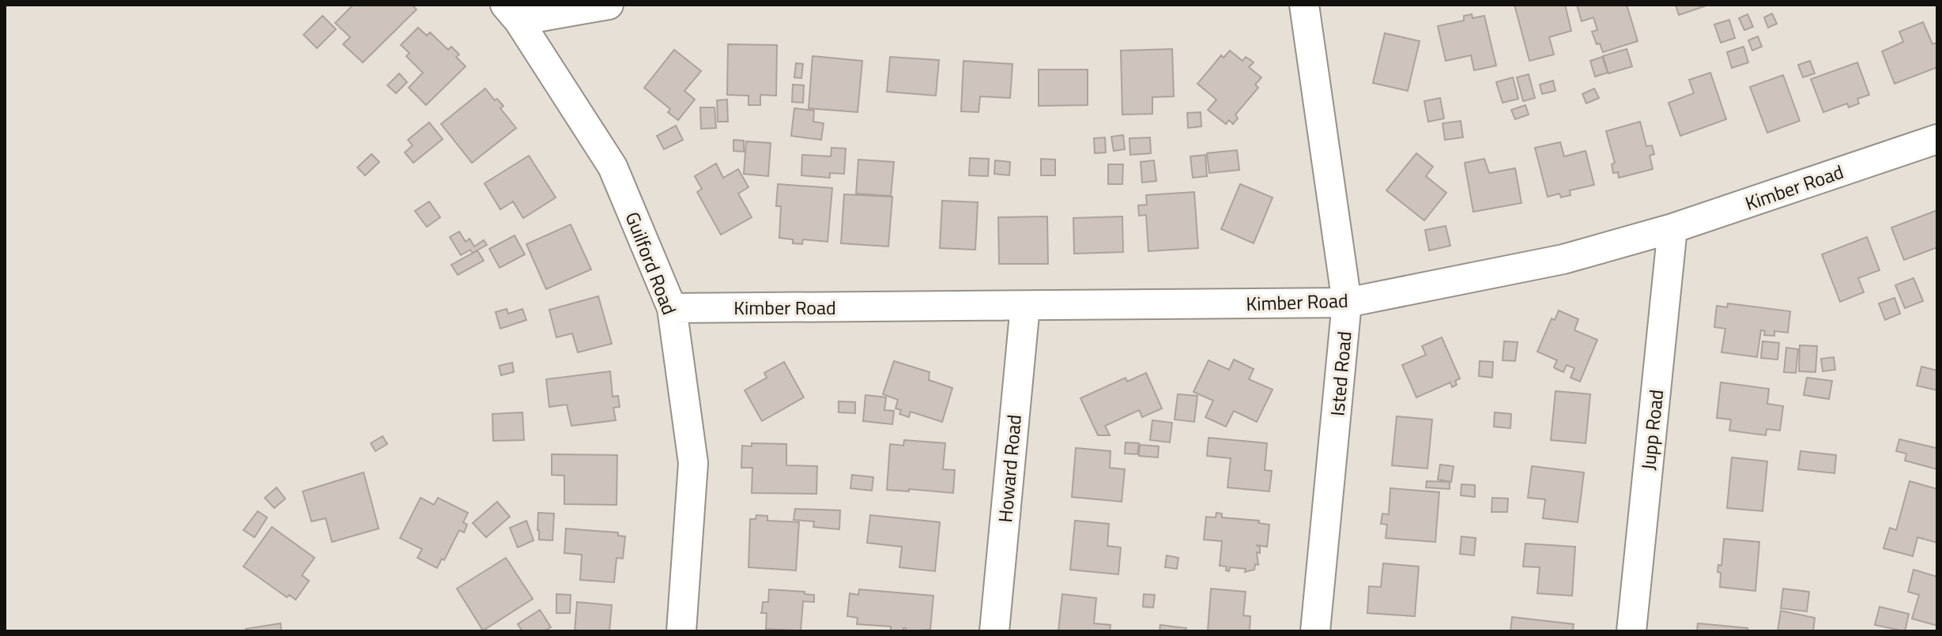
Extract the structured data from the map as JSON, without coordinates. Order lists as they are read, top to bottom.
{
  "streets": {
    "street": [
      "Kimber Road",
      "Guilford Road",
      "Isted Road",
      "Jupp Road",
      "Howard Road"
    ]
  },
  "crossings": [
    ["Kimber Road", "Guilford Road"],
    ["Kimber Road", "Isted Road"],
    ["Kimber Road", "Jupp Road"],
    ["Kimber Road", "Howard Road"]
  ]
}
